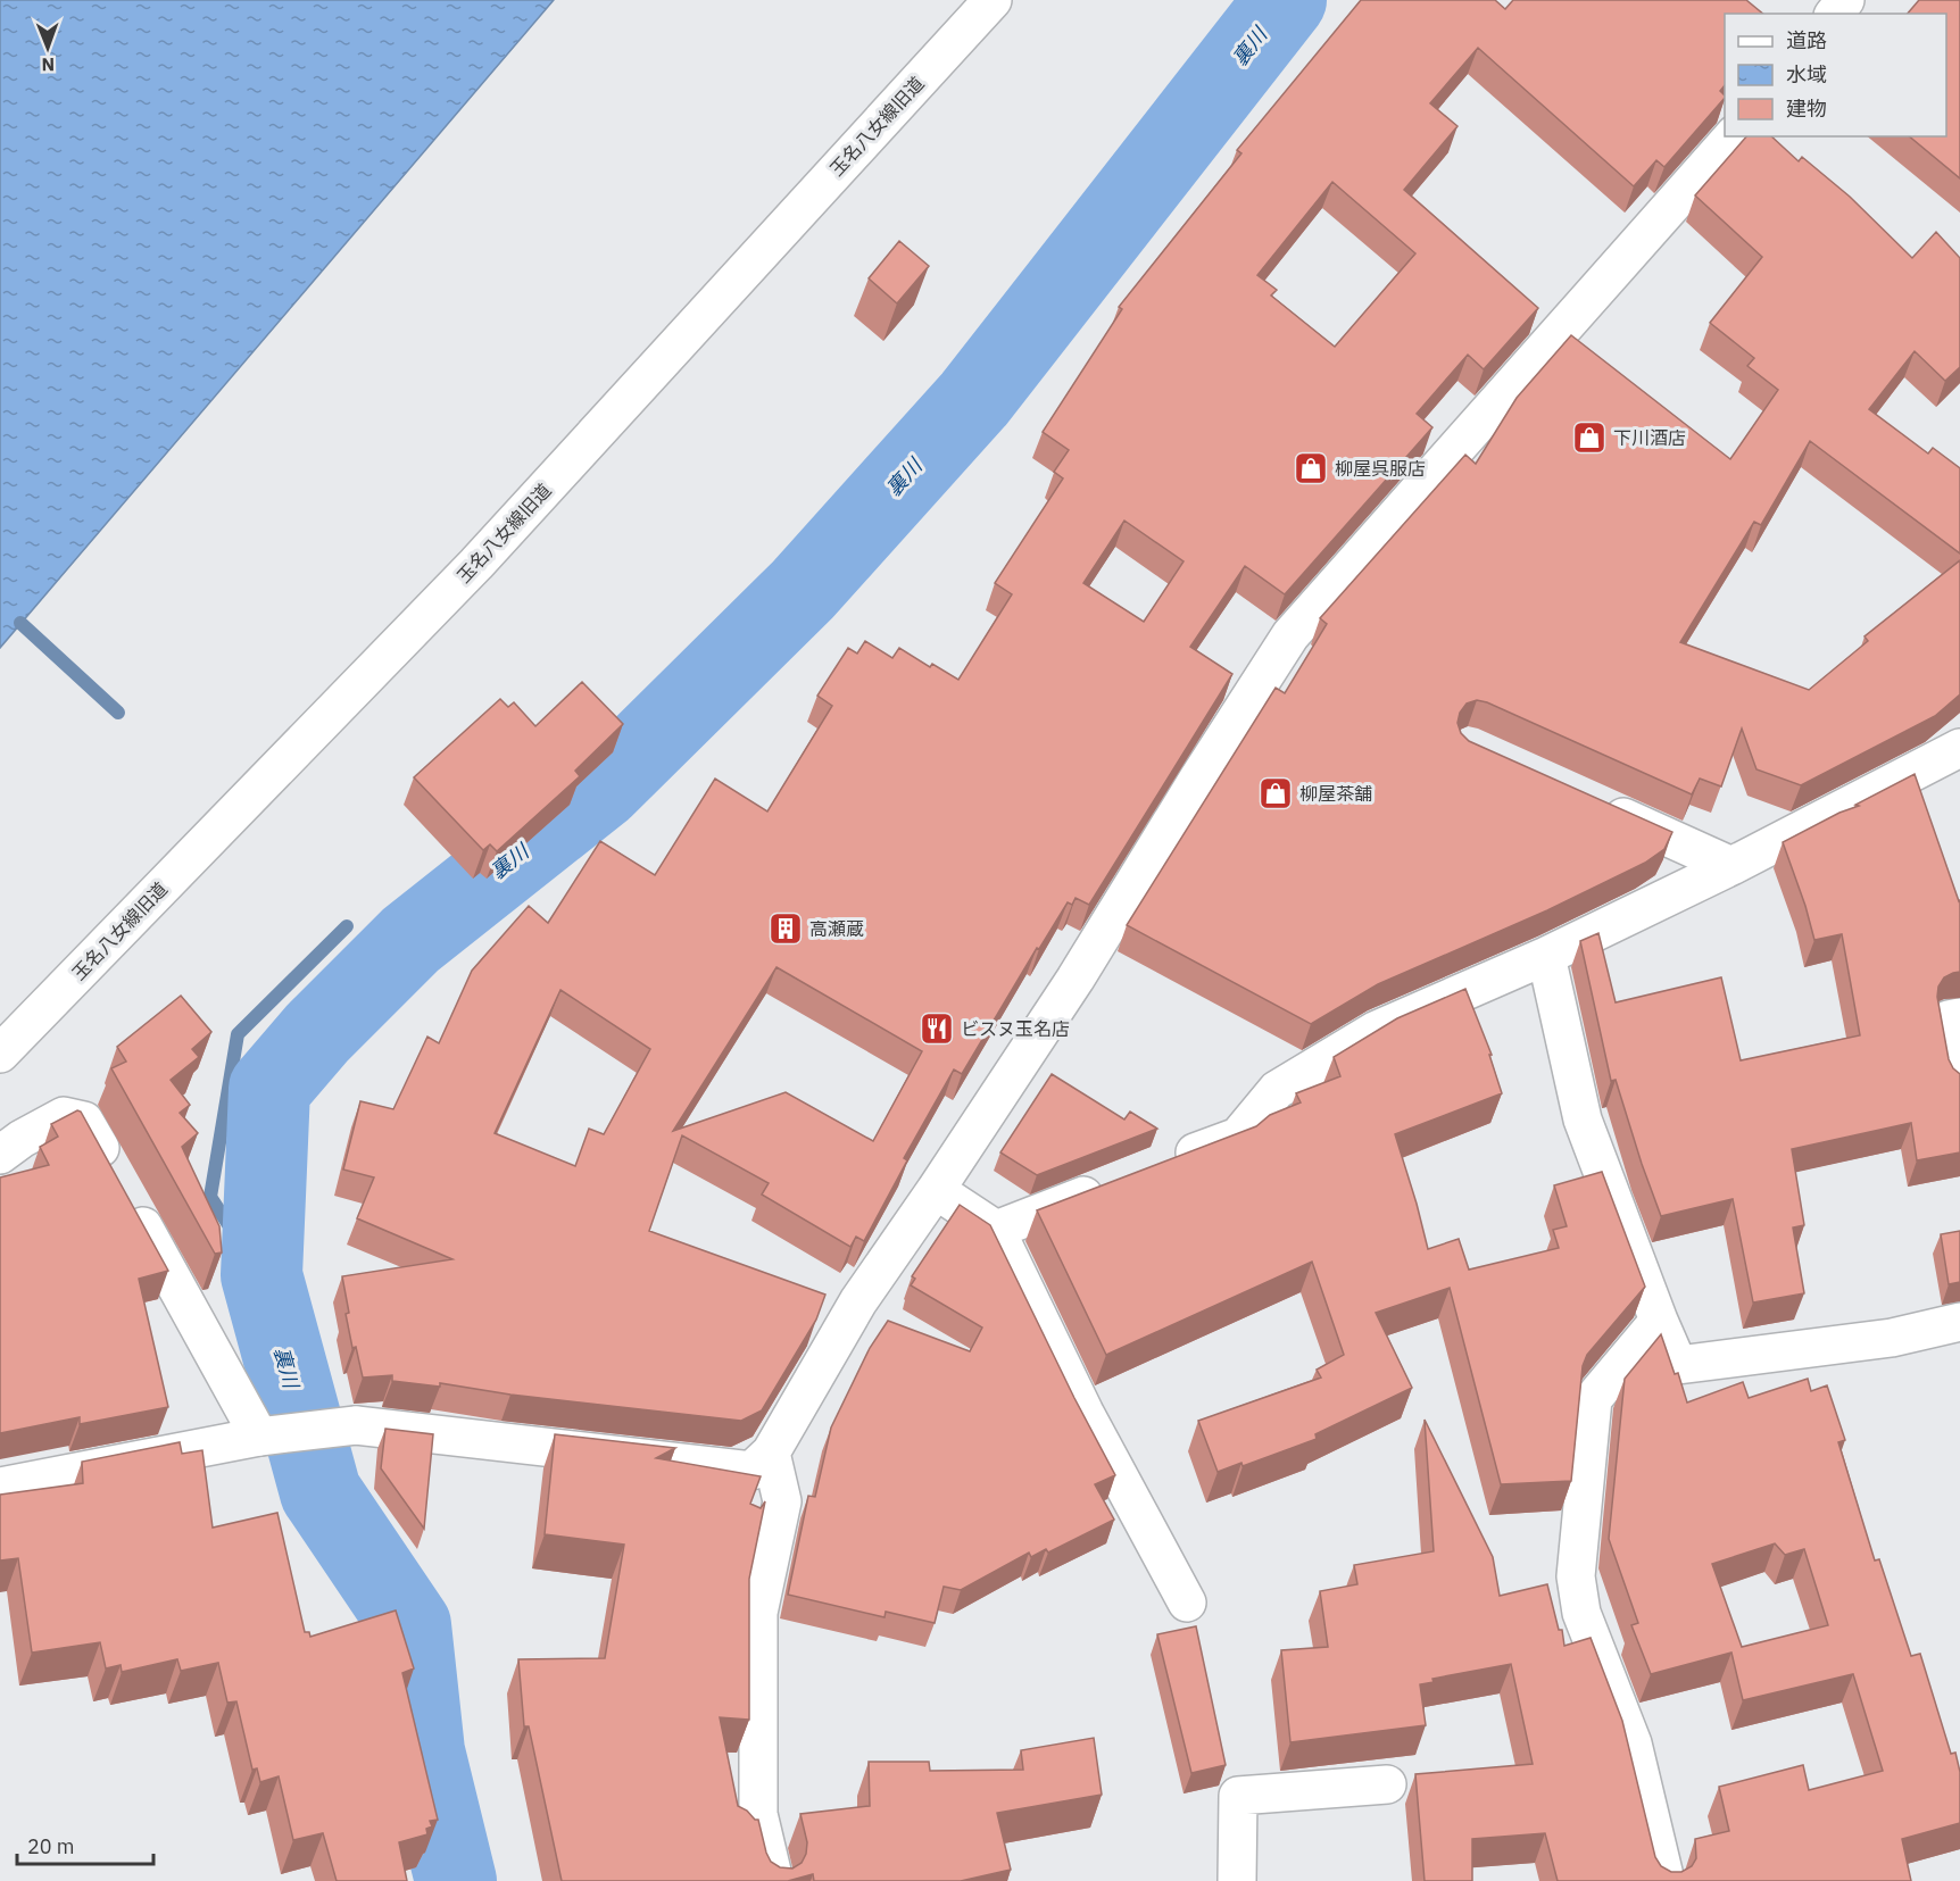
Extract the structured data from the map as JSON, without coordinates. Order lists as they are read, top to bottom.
{
  "streets": {
    "street": ["玉名八女線旧道"]
  },
  "water": ["裏川"],
  "places": {
    "shop": ["下川酒店", "柳屋呉服店", "柳屋茶舗"],
    "building": ["高瀬蔵"],
    "restaurant": ["ビスヌ玉名店"]
  },
  "legend": ["道路", "水域", "建物"],
  "scale_bar": "20 m",
  "north": "bottom"
}
